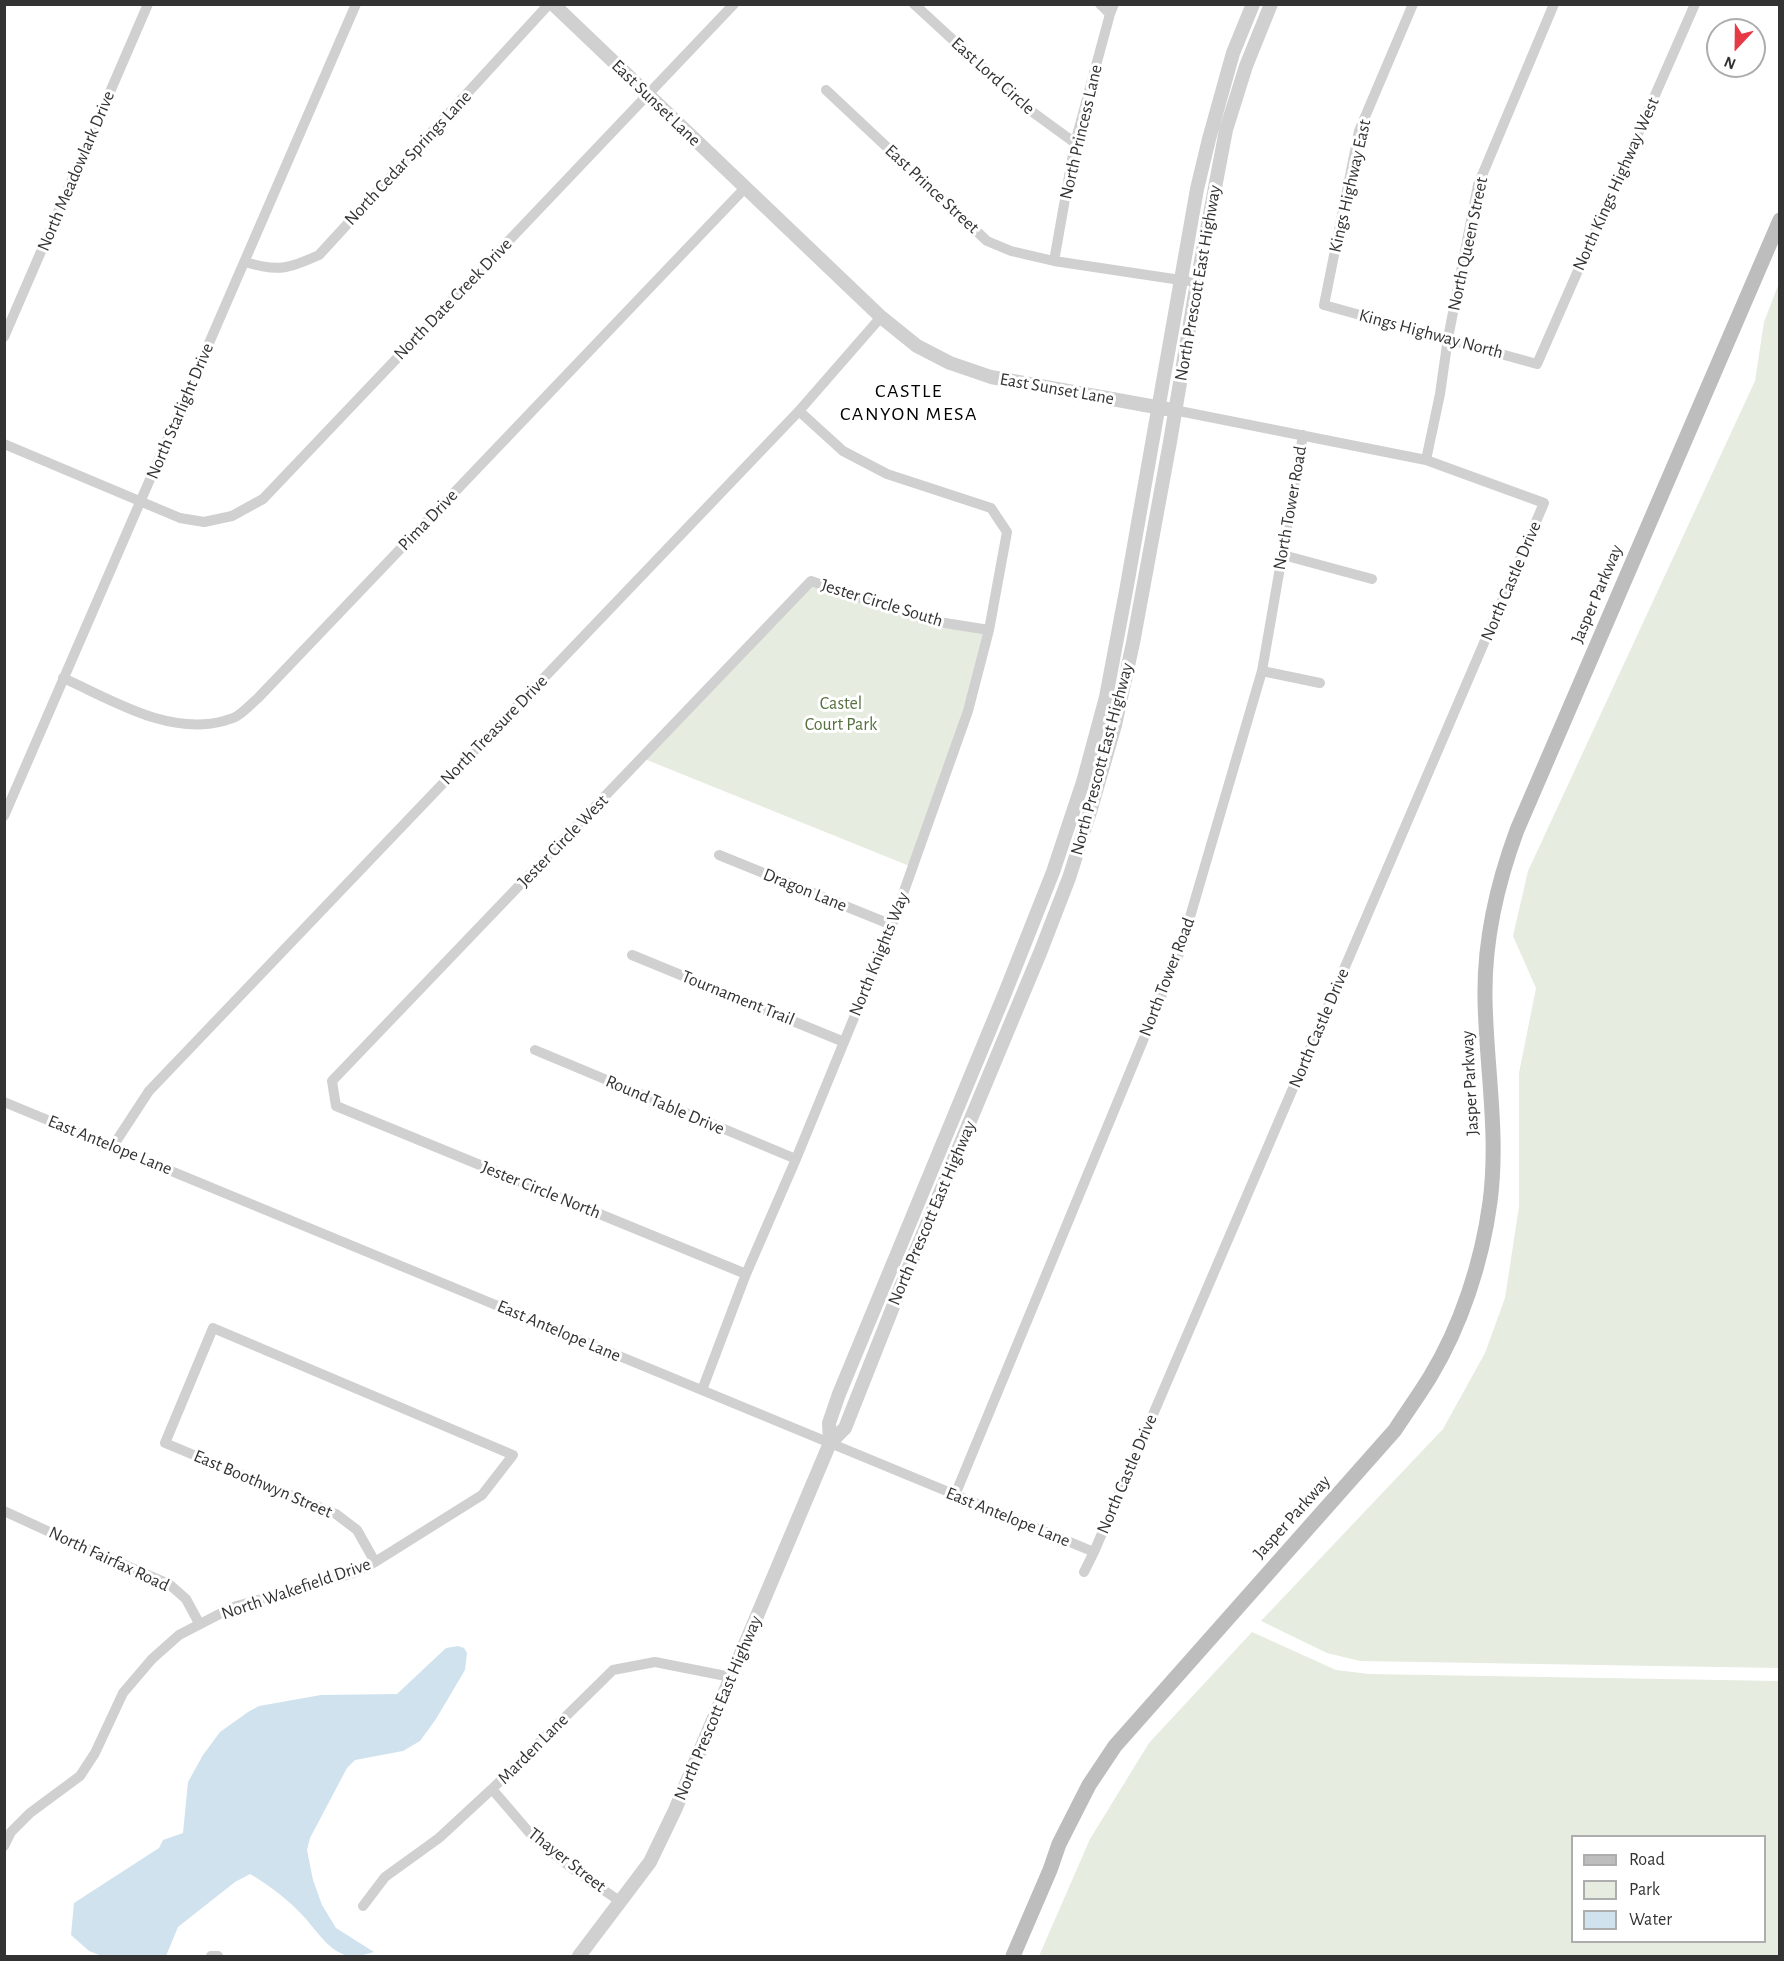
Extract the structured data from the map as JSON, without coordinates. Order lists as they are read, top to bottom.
{
  "streets": {
    "main road": ["Jasper Parkway"],
    "street": [
      "East Lord Circle",
      "East Sunset Lane",
      "North Princess Lane",
      "North Cedar Springs Lane",
      "North Meadowlark Drive",
      "North Kings Highway West",
      "Kings Highway East",
      "East Prince Street",
      "North Queen Street",
      "North Prescott East Highway",
      "North Date Creek Drive",
      "Kings Highway North",
      "North Starlight Drive",
      "North Tower Road",
      "Pima Drive",
      "North Castle Drive",
      "Jester Circle South",
      "North Treasure Drive",
      "Jester Circle West",
      "Dragon Lane",
      "North Knights Way",
      "Tournament Trail",
      "Round Table Drive",
      "East Antelope Lane",
      "Jester Circle North",
      "East Boothwyn Street",
      "North Fairfax Road",
      "North Wakefield Drive",
      "Marden Lane",
      "Thayer Street"
    ]
  },
  "crossings": [
    ["East Lord Circle", "North Princess Lane"],
    ["East Sunset Lane", "North Cedar Springs Lane"],
    ["East Sunset Lane", "North Queen Street"],
    ["East Sunset Lane", "North Prescott East Highway"],
    ["East Sunset Lane", "North Date Creek Drive"],
    ["East Sunset Lane", "North Tower Road"],
    ["East Sunset Lane", "Pima Drive"],
    ["East Sunset Lane", "North Castle Drive"],
    ["East Sunset Lane", "North Treasure Drive"],
    ["North Princess Lane", "East Prince Street"],
    ["North Cedar Springs Lane", "North Starlight Drive"],
    ["North Kings Highway West", "Kings Highway North"],
    ["Kings Highway East", "Kings Highway North"],
    ["East Prince Street", "North Prescott East Highway"],
    ["North Queen Street", "Kings Highway North"],
    ["North Prescott East Highway", "East Antelope Lane"],
    ["North Prescott East Highway", "Marden Lane"],
    ["North Prescott East Highway", "Thayer Street"],
    ["North Date Creek Drive", "North Starlight Drive"],
    ["North Starlight Drive", "Pima Drive"],
    ["North Tower Road", "East Antelope Lane"],
    ["North Castle Drive", "East Antelope Lane"],
    ["Jester Circle South", "Jester Circle West"],
    ["Jester Circle South", "North Knights Way"],
    ["North Treasure Drive", "North Knights Way"],
    ["North Treasure Drive", "East Antelope Lane"],
    ["Jester Circle West", "Jester Circle North"],
    ["Dragon Lane", "North Knights Way"],
    ["North Knights Way", "Tournament Trail"],
    ["North Knights Way", "Round Table Drive"],
    ["North Knights Way", "East Antelope Lane"],
    ["North Knights Way", "Jester Circle North"],
    ["East Boothwyn Street", "North Wakefield Drive"],
    ["North Fairfax Road", "North Wakefield Drive"],
    ["Marden Lane", "Thayer Street"]
  ],
  "districts": ["CASTLE CANYON MESA"],
  "parks": ["Castel Court Park"],
  "legend": ["Road", "Park", "Water"],
  "north": "bottom"
}
